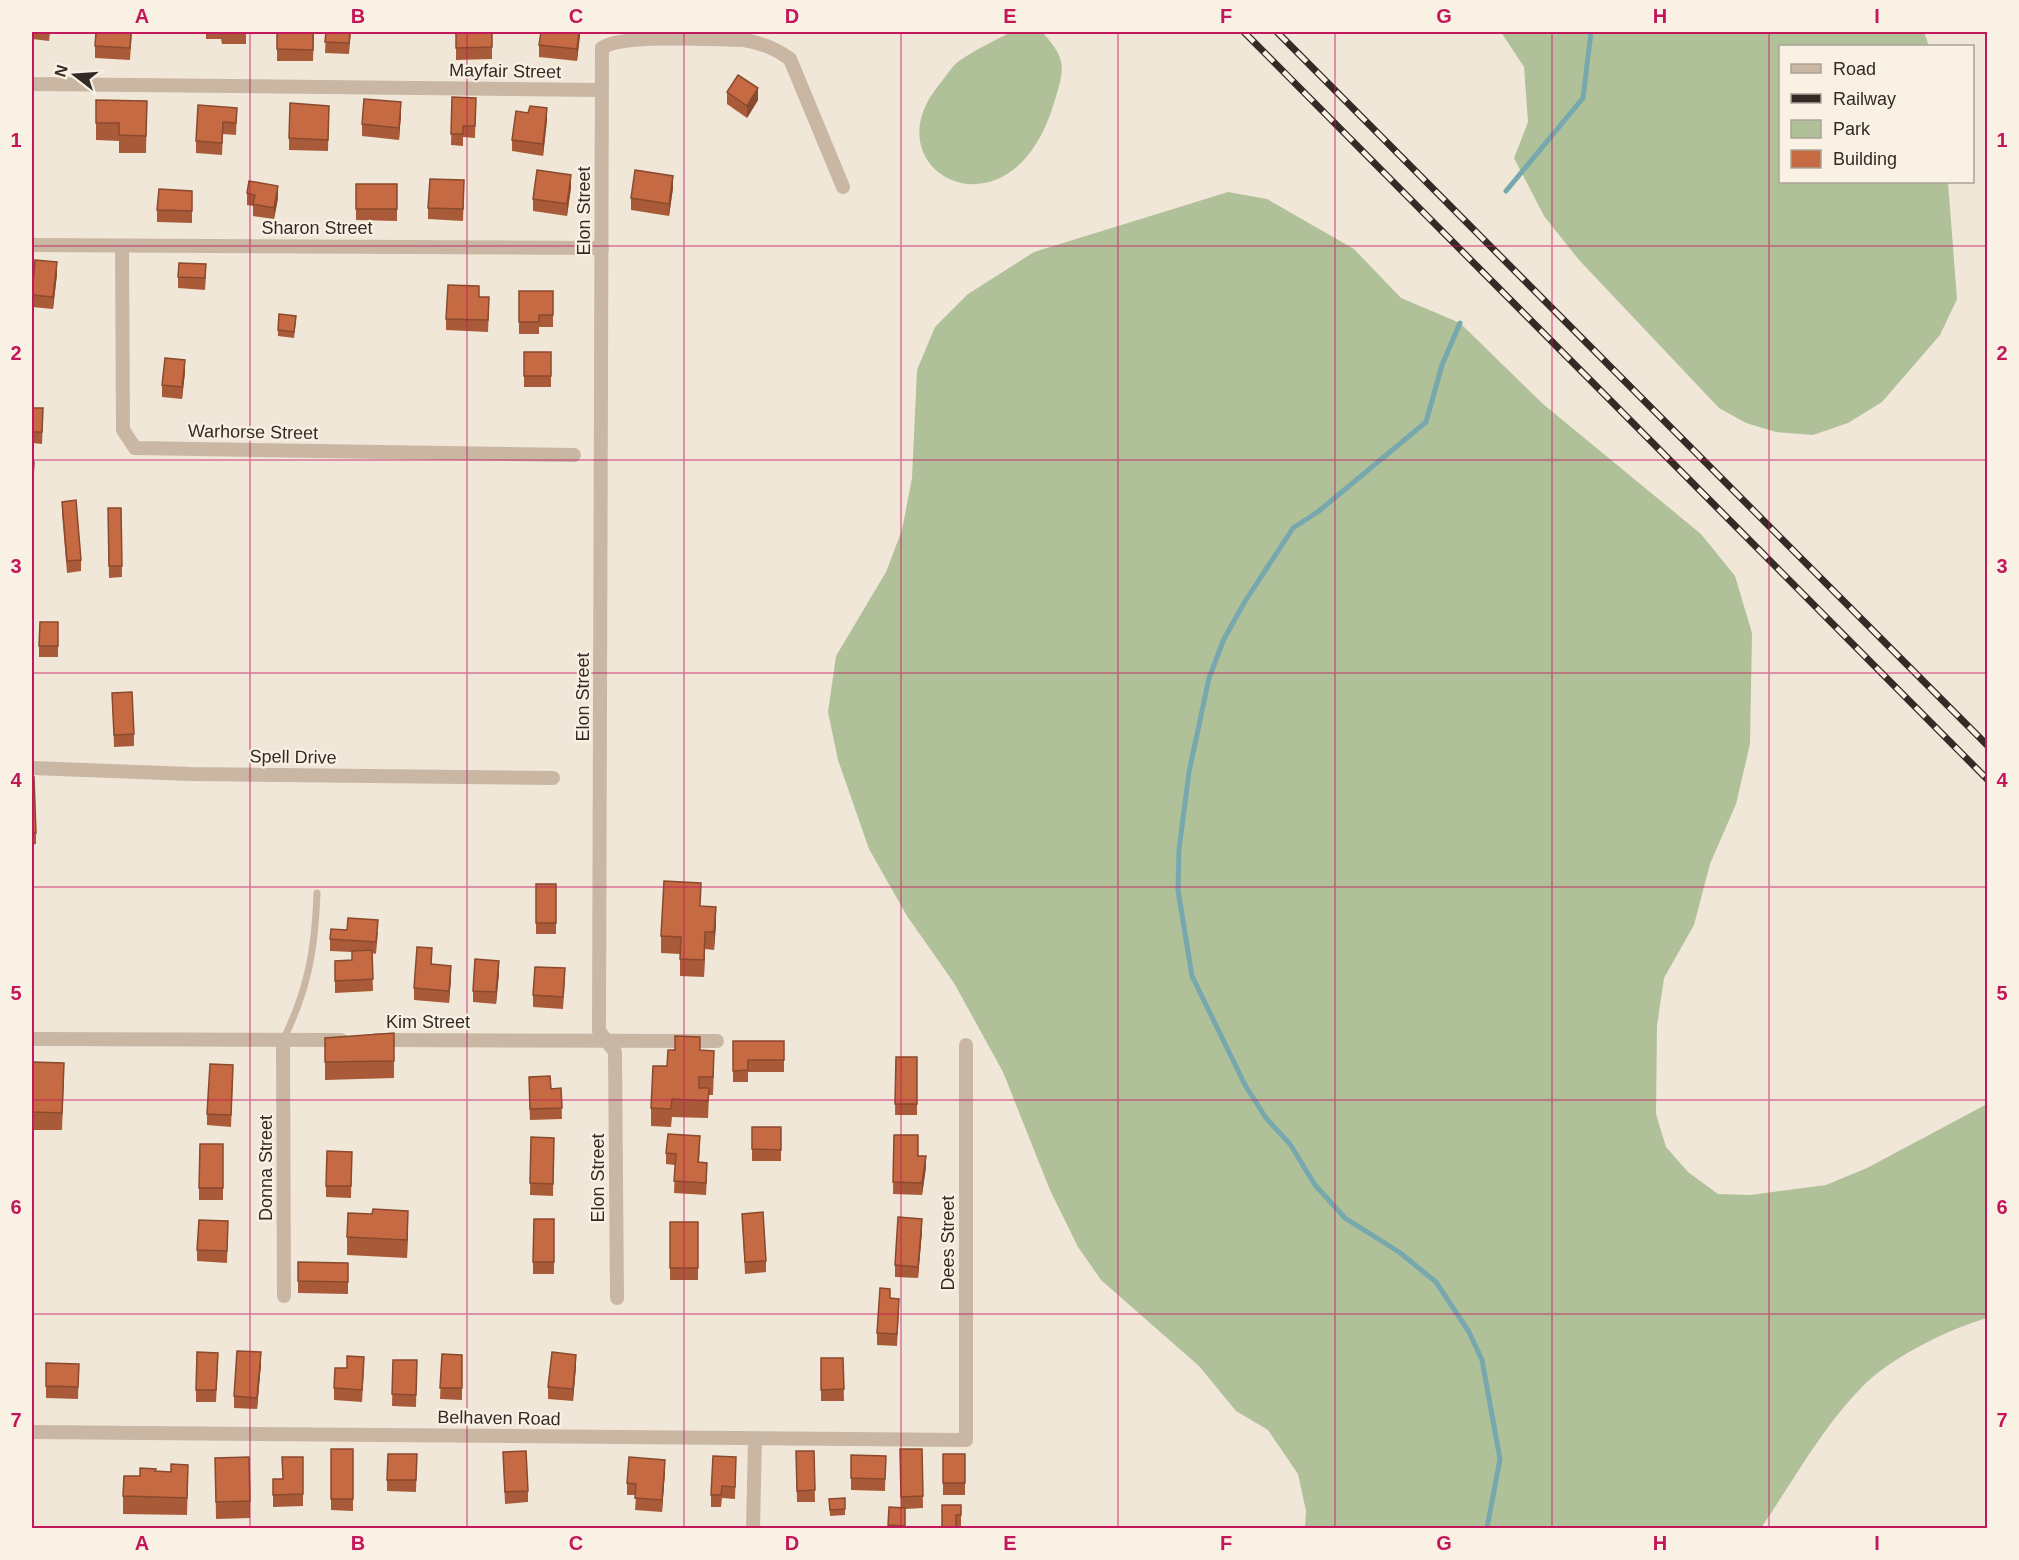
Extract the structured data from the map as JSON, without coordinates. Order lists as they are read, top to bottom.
{
  "streets": {
    "street": [
      "Mayfair Street",
      "Elon Street",
      "Sharon Street",
      "Warhorse Street",
      "Spell Drive",
      "Kim Street",
      "Donna Street",
      "Dees Street",
      "Belhaven Road"
    ]
  },
  "crossings": [
    ["Mayfair Street", "Elon Street"],
    ["Elon Street", "Sharon Street"],
    ["Elon Street", "Kim Street"],
    ["Sharon Street", "Warhorse Street"],
    ["Kim Street", "Donna Street"],
    ["Dees Street", "Belhaven Road"]
  ],
  "legend": [
    "Road",
    "Railway",
    "Park",
    "Building"
  ],
  "north": "left",
  "grid": {
    "columns": [
      "A",
      "B",
      "C",
      "D",
      "E",
      "F",
      "G",
      "H",
      "I"
    ],
    "rows": [
      "1",
      "2",
      "3",
      "4",
      "5",
      "6",
      "7"
    ]
  }
}
